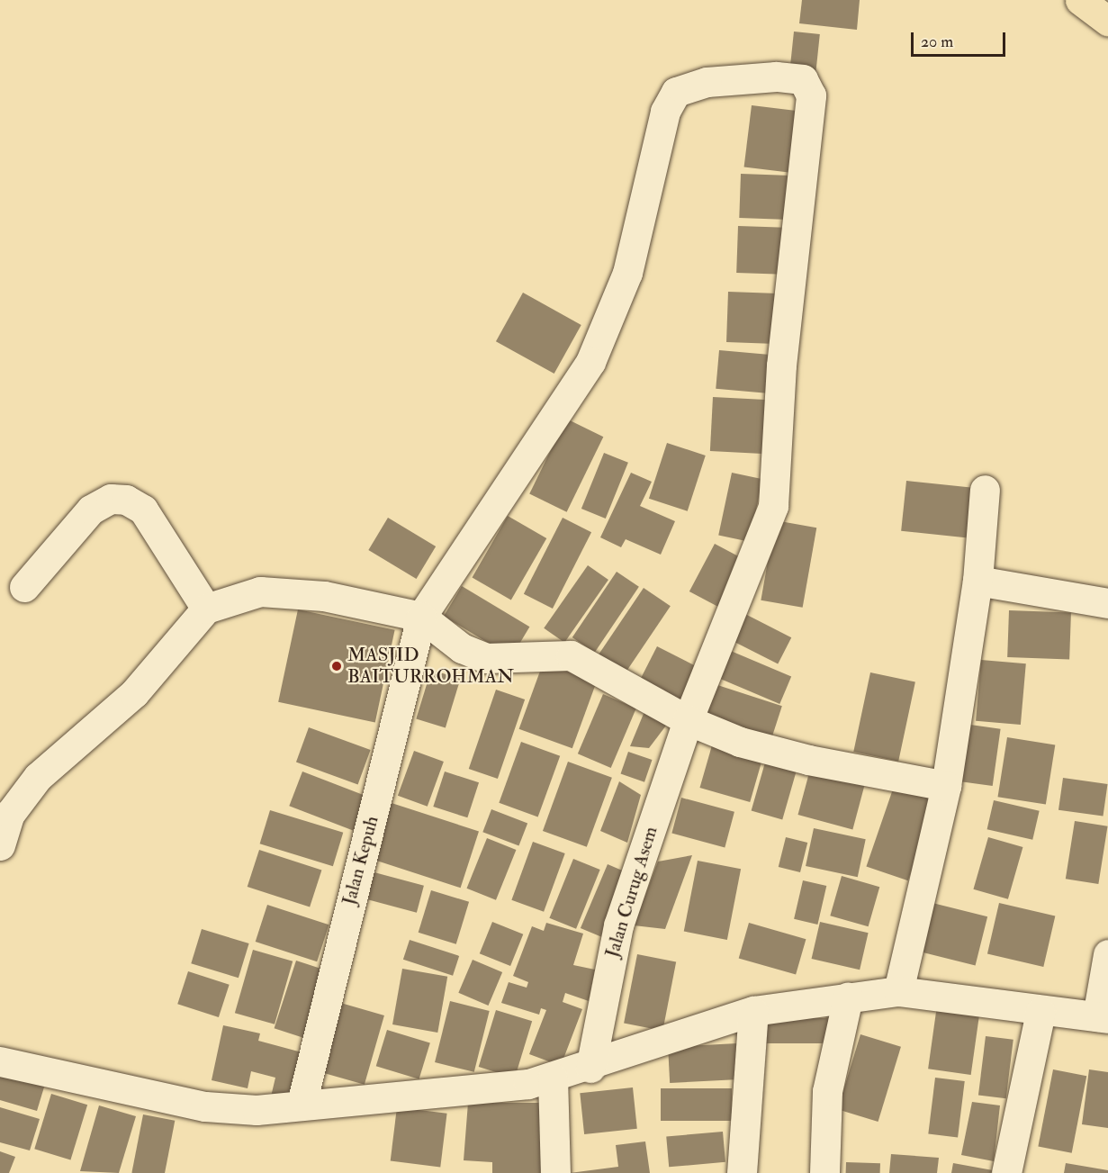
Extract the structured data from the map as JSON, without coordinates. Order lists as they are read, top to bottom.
{
  "streets": {
    "street": ["Jalan Kepuh", "Jalan Curug Asem"]
  },
  "crossings": [
    ["Jalan Kepuh", "Jalan Curug Asem"]
  ],
  "places": ["MASJID BAITURROHMAN"],
  "scale_bar": "20 m"
}
